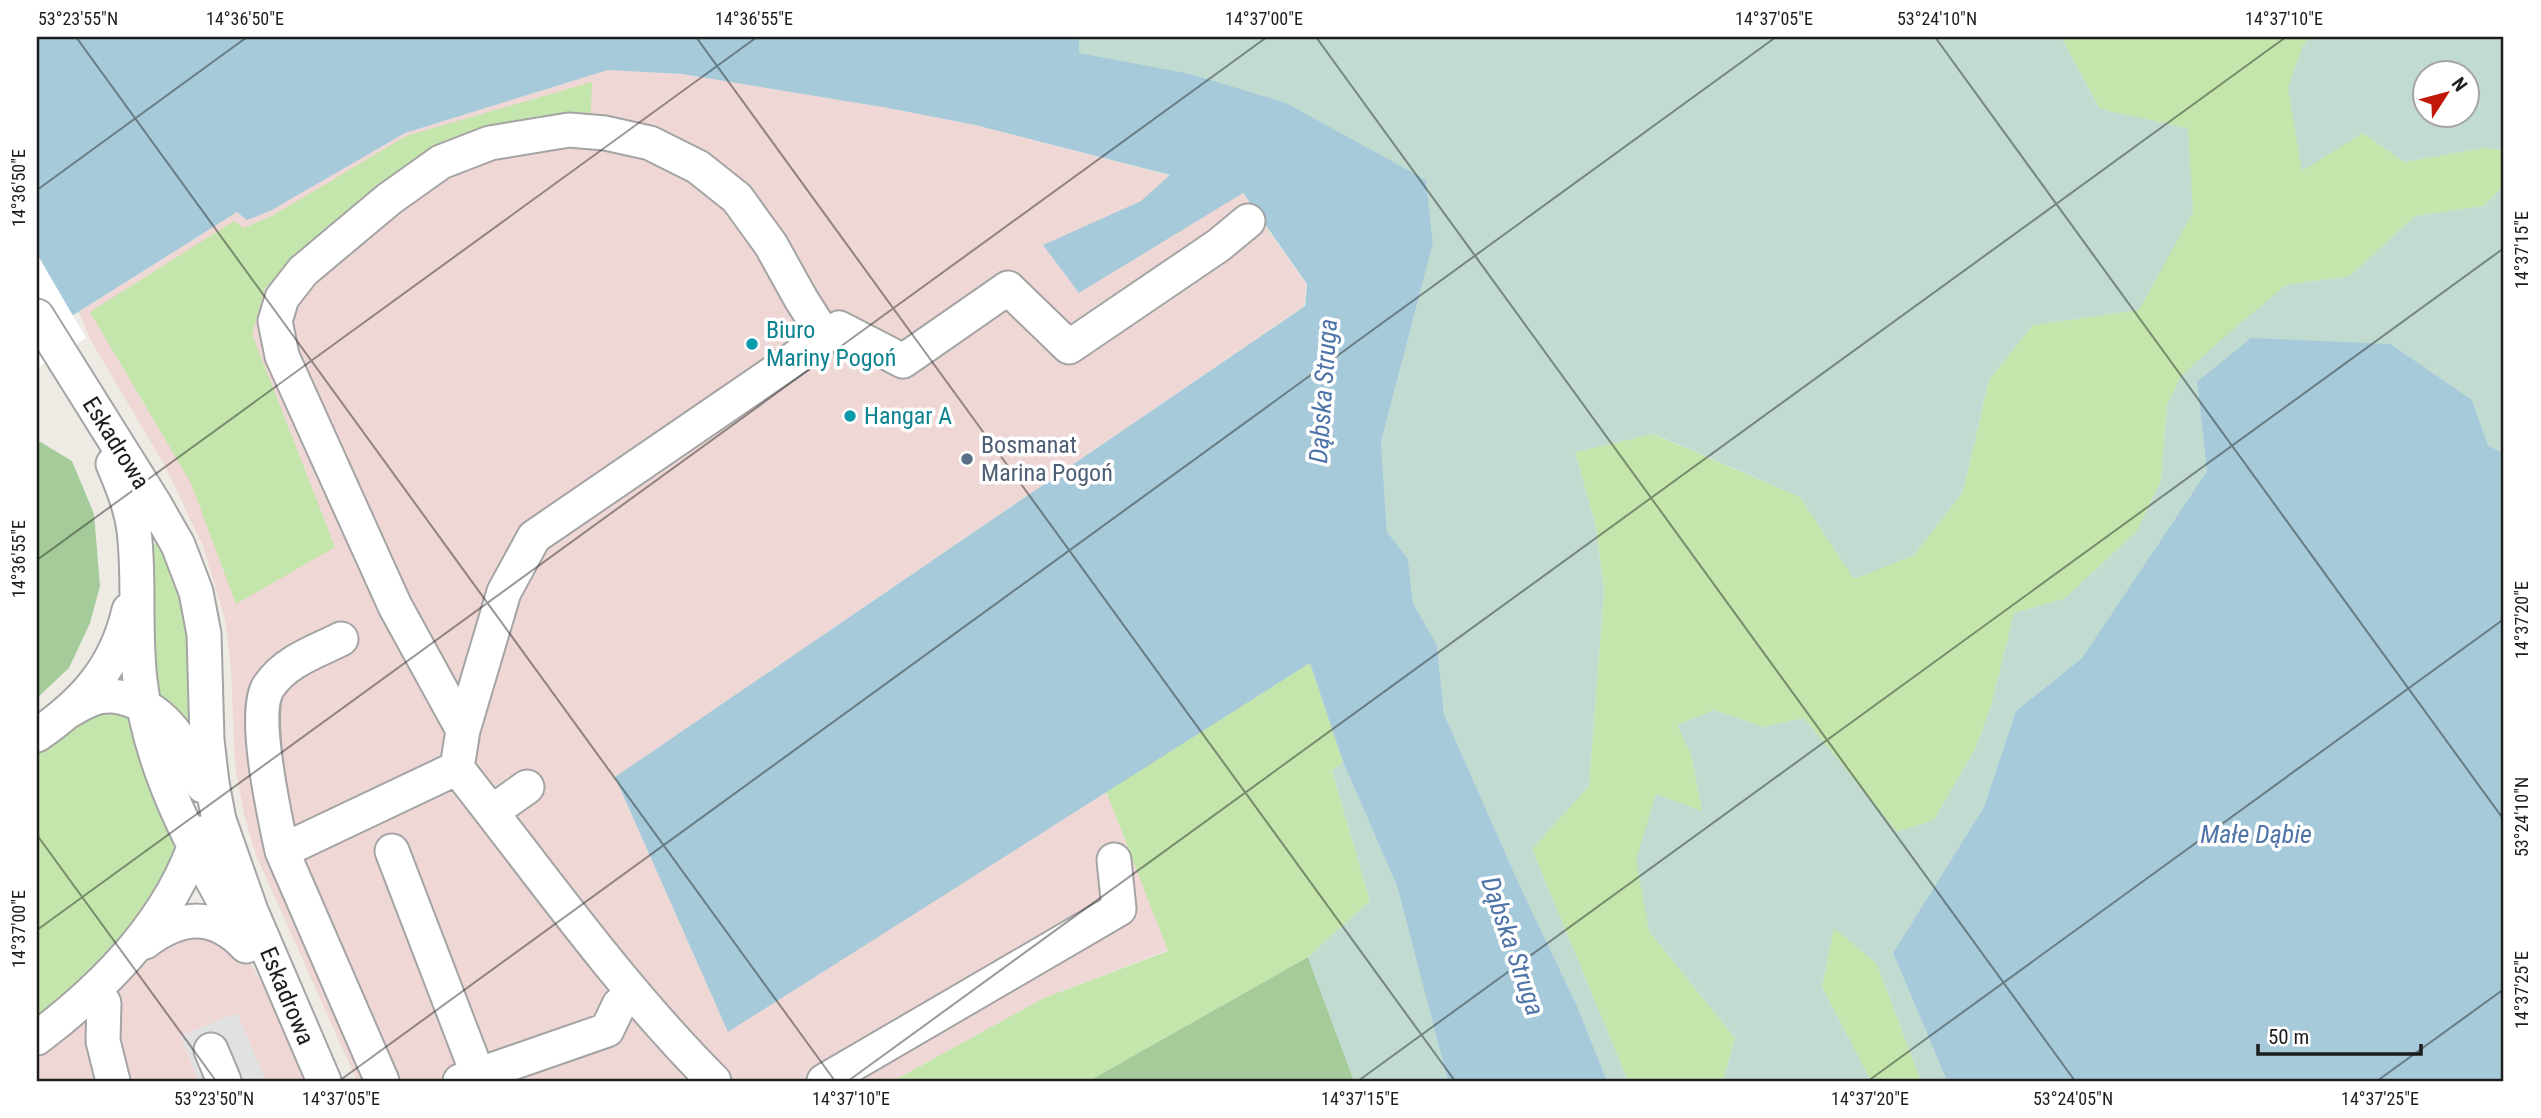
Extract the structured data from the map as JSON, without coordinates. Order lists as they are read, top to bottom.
{
  "streets": {
    "street": ["Eskadrowa"]
  },
  "water": ["Dąbska Struga", "Małe Dąbie"],
  "places": ["Biuro Mariny Pogoń", "Hangar A", "Bosmanat Marina Pogoń"],
  "scale_bar": "50 m",
  "north": "top right",
  "coordinates": [
    "53°23'55\"N",
    "14°36'50\"E",
    "14°36'55\"E",
    "14°37'00\"E",
    "14°37'05\"E",
    "53°24'10\"N",
    "14°37'10\"E",
    "14°37'15\"E",
    "14°37'20\"E",
    "14°37'25\"E",
    "53°23'50\"N",
    "53°24'05\"N"
  ]
}
